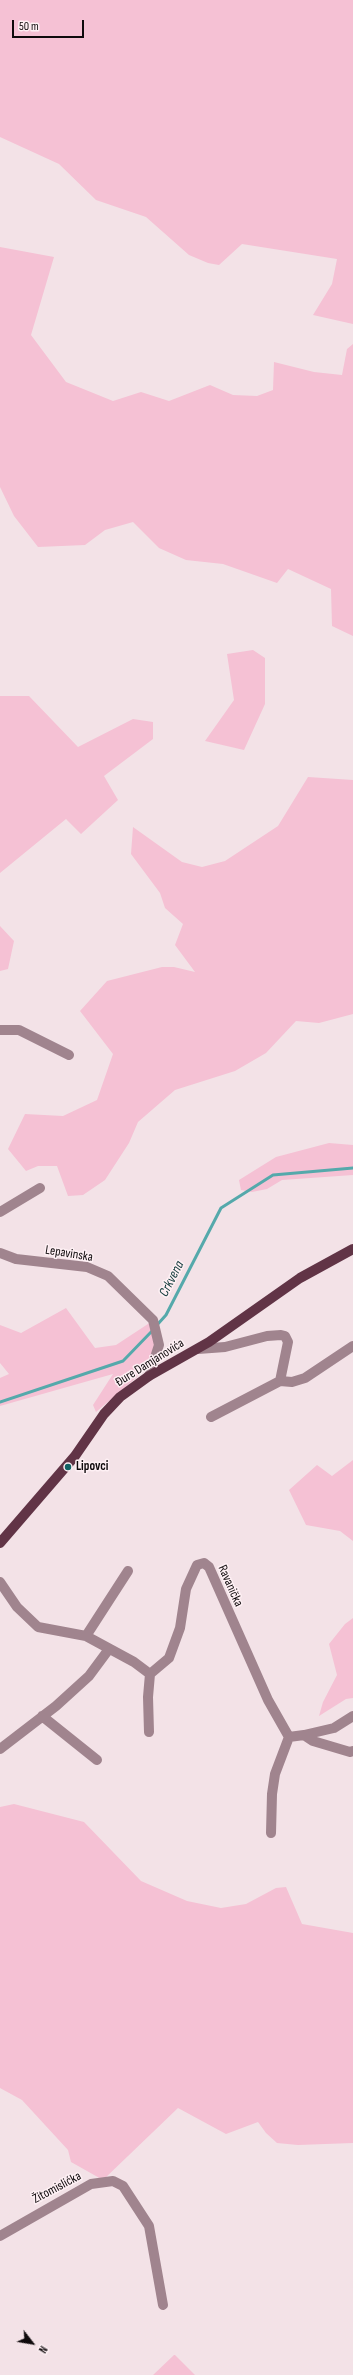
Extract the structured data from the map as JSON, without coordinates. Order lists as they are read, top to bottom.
{
  "streets": {
    "main road": ["Đure Damjanovića"],
    "street": ["Lepavinska", "Ravanička", "Žitomislićka"]
  },
  "crossings": [
    ["Lepavinska", "Đure Damjanovića"]
  ],
  "water": ["Crkvena"],
  "places": ["Lipovci"],
  "scale_bar": "50 m",
  "north": "bottom right"
}
